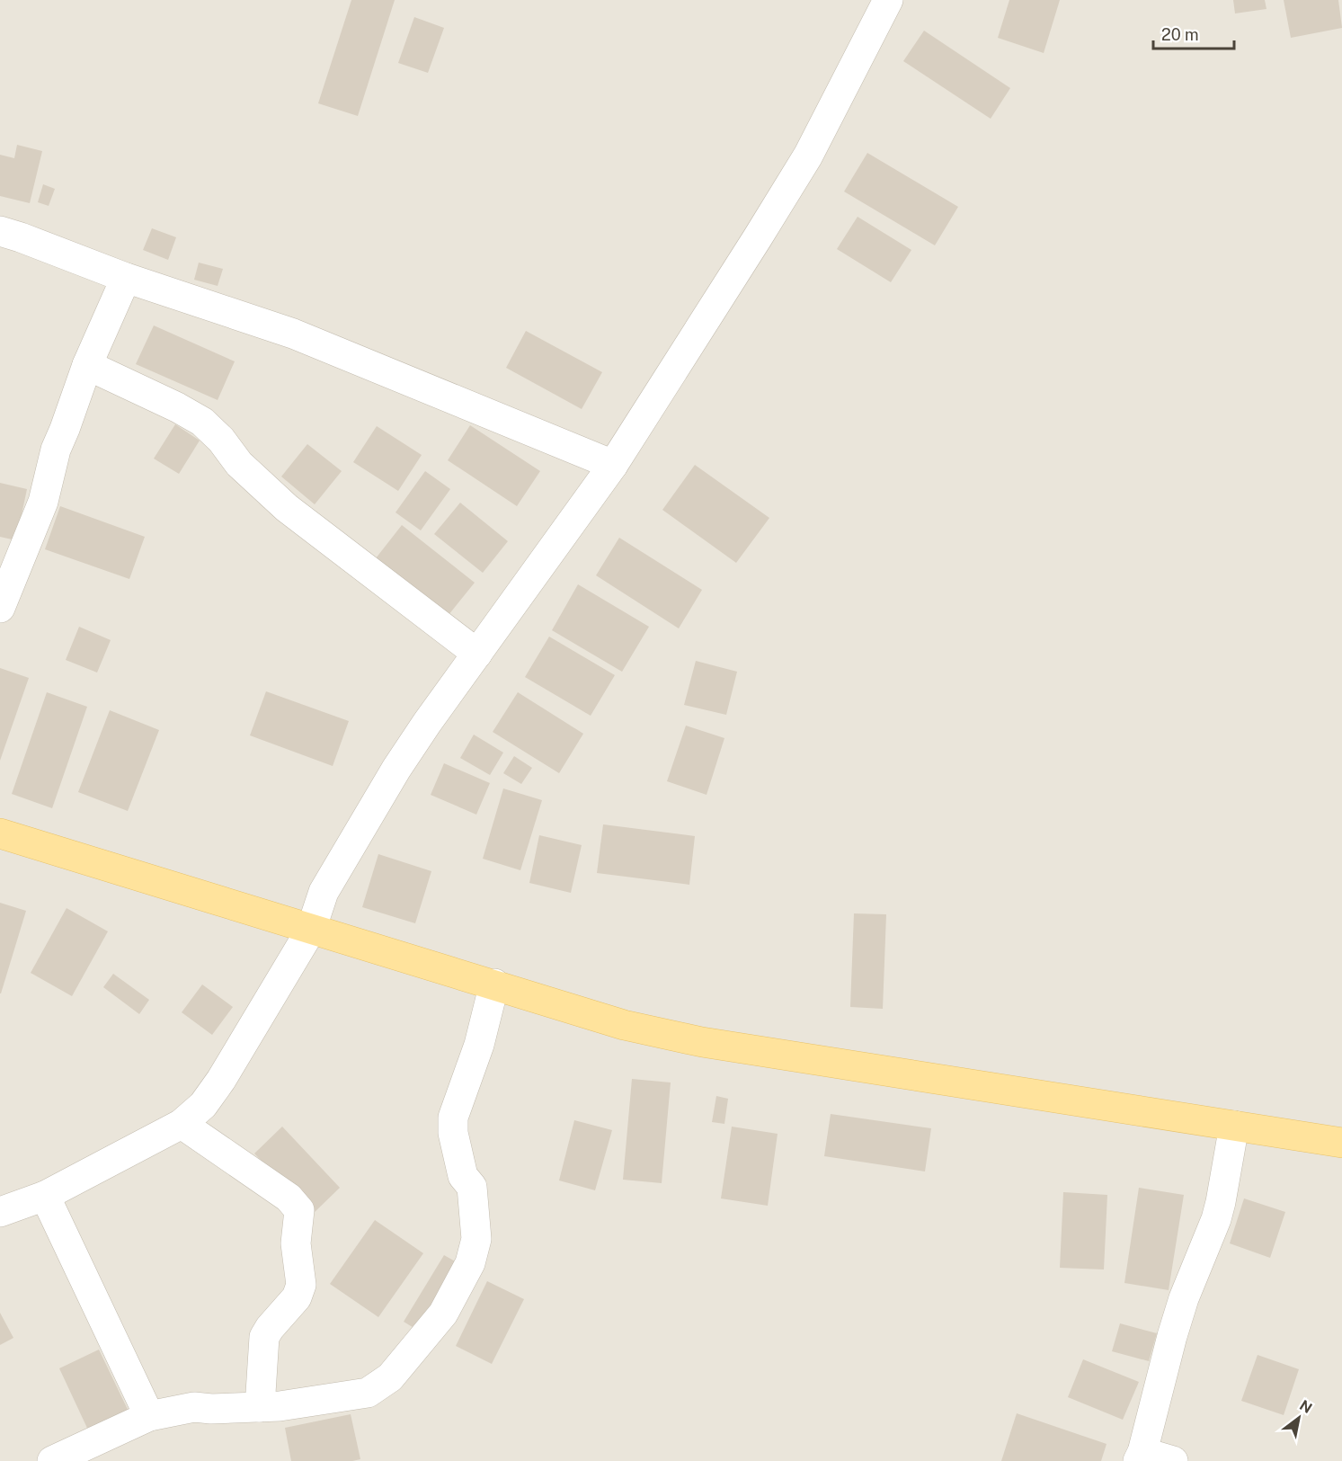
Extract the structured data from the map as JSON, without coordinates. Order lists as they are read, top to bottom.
{
  "scale_bar": "20 m",
  "north": "top right"
}
